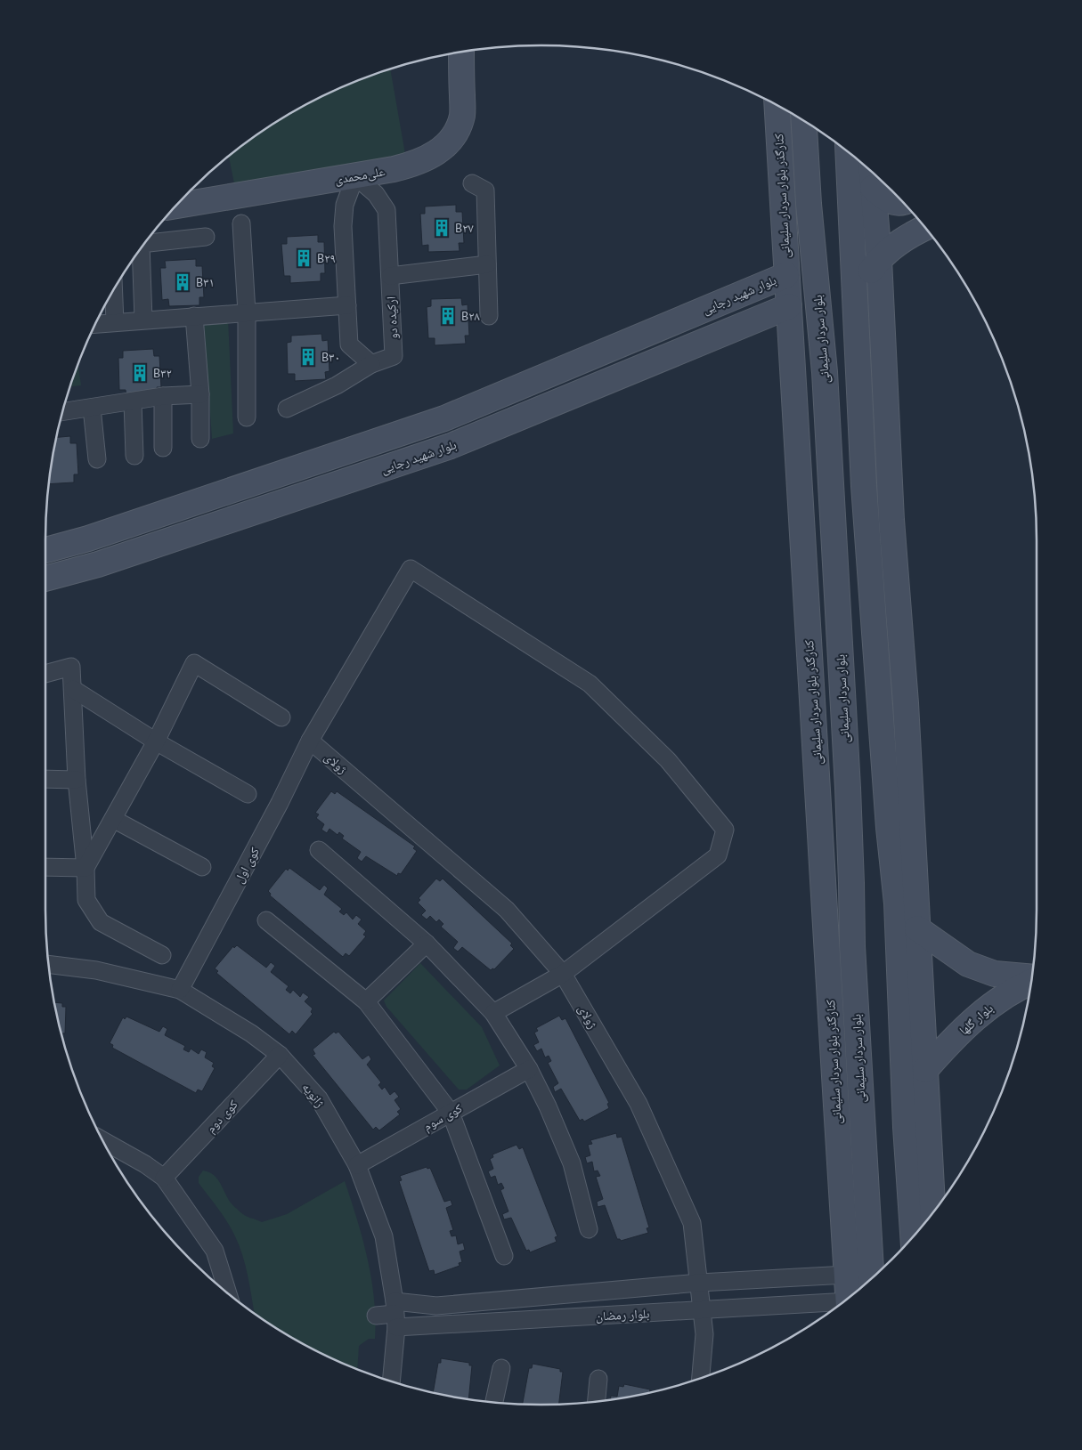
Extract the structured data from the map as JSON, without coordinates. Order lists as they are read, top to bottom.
{
  "streets": {
    "main road": [
      "علی‌محمدی",
      "کنارگذر بلوار سردار سلیمانی",
      "بلوار شهید رجایی",
      "بلوار سردار سلیمانی",
      "بلوار گلها"
    ],
    "street": [
      "ارکیده دو",
      "ژولای",
      "کوی اول",
      "ژانویه",
      "کوی دوم",
      "کوی سوم",
      "بلوار رمضان"
    ]
  },
  "crossings": [
    ["علی‌محمدی", "ارکیده دو"],
    ["کنارگذر بلوار سردار سلیمانی", "بلوار شهید رجایی"],
    ["کنارگذر بلوار سردار سلیمانی", "بلوار رمضان"],
    ["ژولای", "کوی اول"],
    ["ژولای", "بلوار رمضان"],
    ["کوی اول", "ژانویه"],
    ["ژانویه", "کوی دوم"],
    ["ژانویه", "کوی سوم"],
    ["ژانویه", "بلوار رمضان"]
  ],
  "places": {
    "building": [
      "B۲۷",
      "B۲۹",
      "B۳۱",
      "B۲۸",
      "B۳۰",
      "B۳۲"
    ]
  }
}
